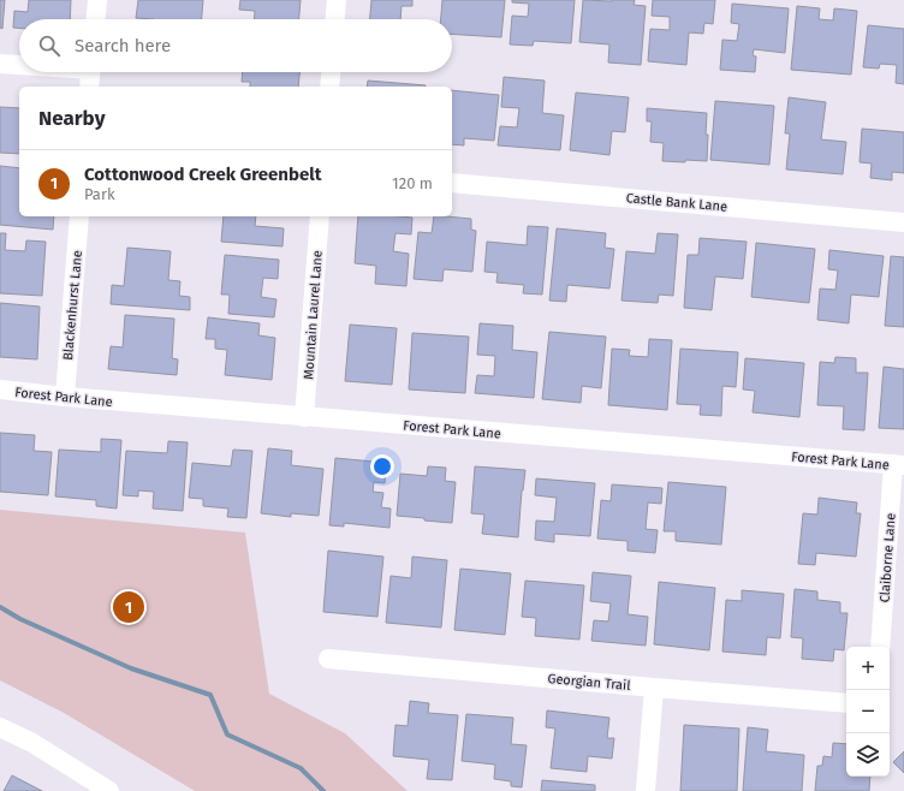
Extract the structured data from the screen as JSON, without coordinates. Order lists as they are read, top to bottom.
{
  "streets": {
    "street": [
      "Castle Bank Lane",
      "Blackenhurst Lane",
      "Mountain Laurel Lane",
      "Forest Park Lane",
      "Claiborne Lane",
      "Georgian Trail"
    ]
  },
  "crossings": [
    ["Blackenhurst Lane", "Forest Park Lane"],
    ["Mountain Laurel Lane", "Forest Park Lane"],
    ["Forest Park Lane", "Claiborne Lane"]
  ],
  "page": {
    "search": "Search here",
    "heading": "Nearby",
    "list": [
      {
        "mark": "1",
        "name": "Cottonwood Creek Greenbelt",
        "note": "Park",
        "value": "120 m"
      }
    ],
    "pins": "1",
    "map_buttons": ["+", "−"]
  }
}
